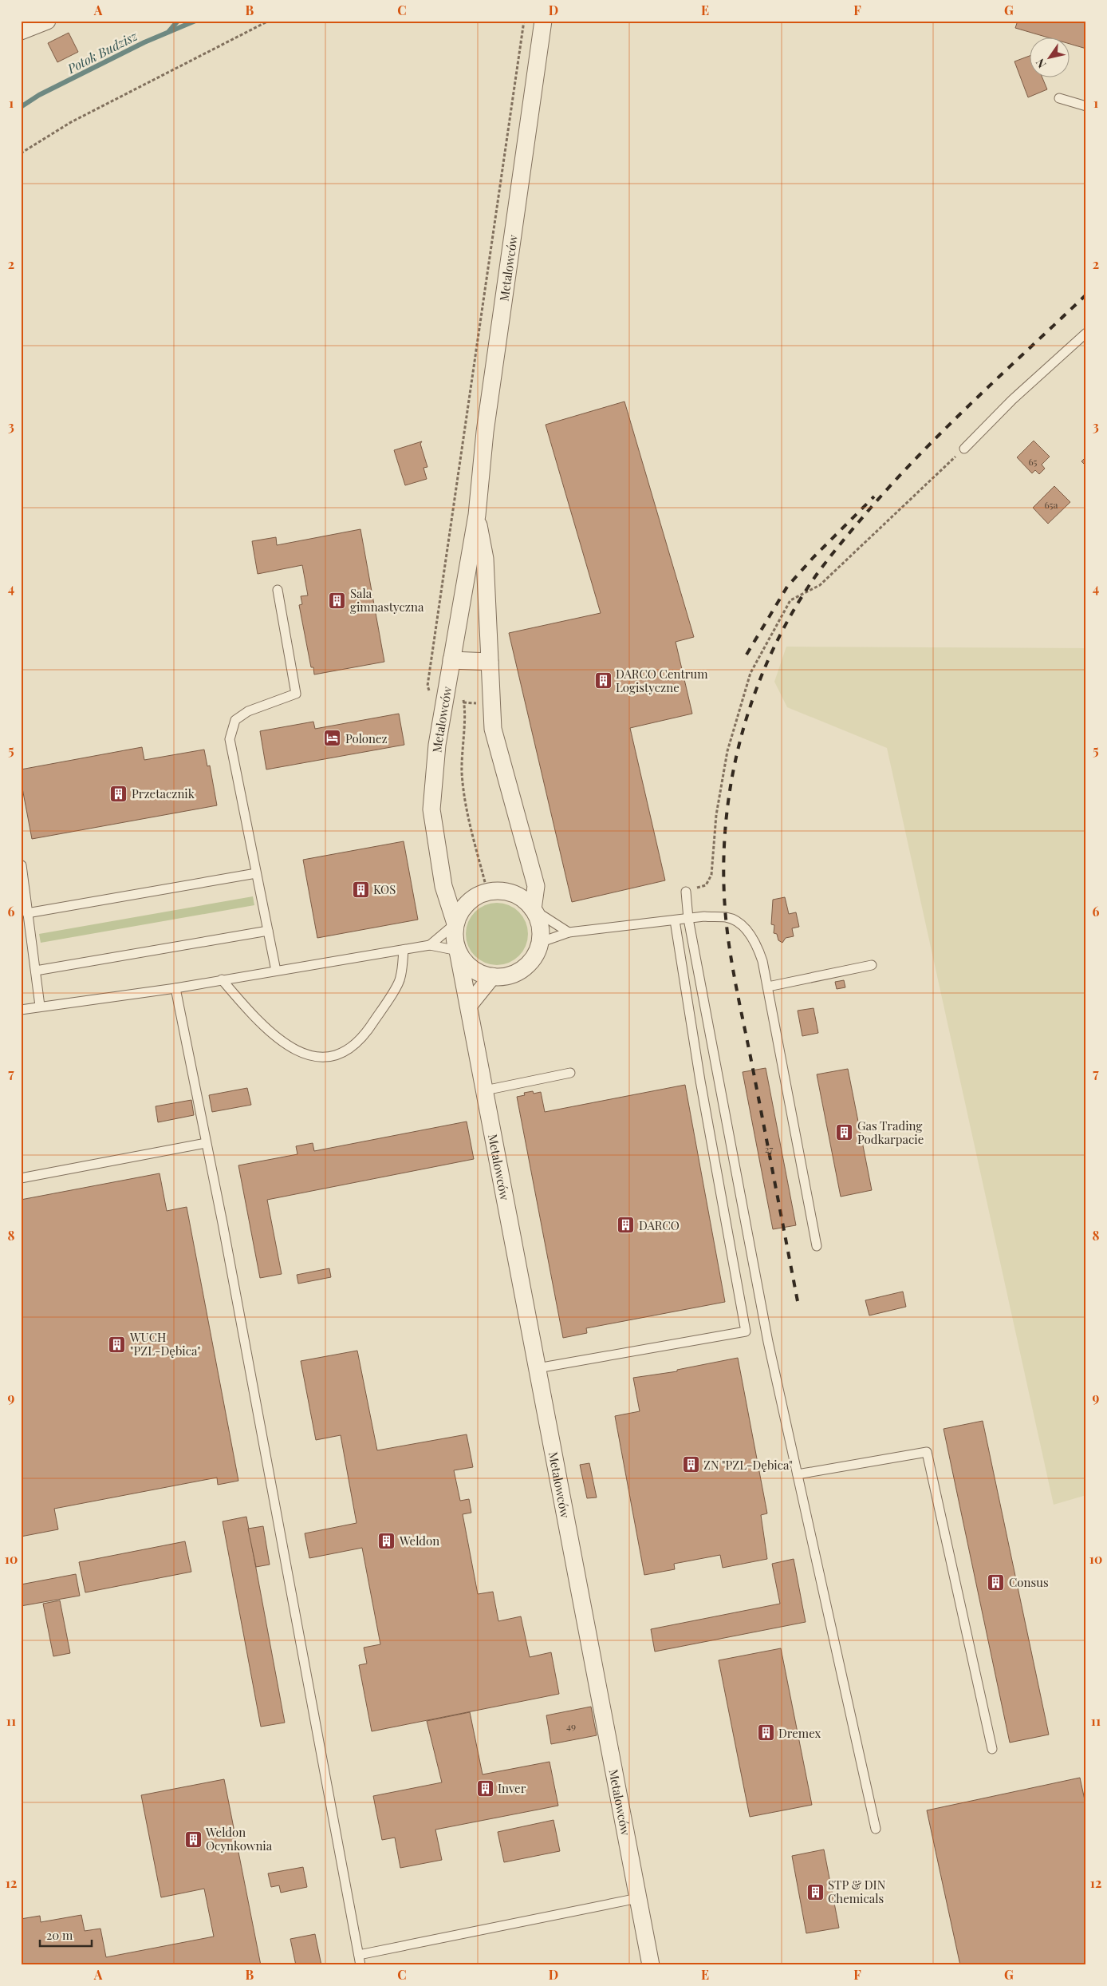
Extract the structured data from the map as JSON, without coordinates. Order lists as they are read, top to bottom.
{
  "streets": {
    "street": ["Metalowców"]
  },
  "water": ["Potok Budzisz"],
  "places": {
    "building": [
      "Sala gimnastyczna",
      "DARCO Centrum Logistyczne",
      "Przetacznik",
      "KOS",
      "Gas Trading Podkarpacie",
      "DARCO",
      "WUCH \"PZL-Dębica\"",
      "ZN \"PZL-Dębica\"",
      "Weldon",
      "Consus",
      "Dremex",
      "Inver",
      "Weldon Ocynkownia",
      "STP & DIN Chemicals"
    ],
    "hotel": ["Polonez"]
  },
  "house_numbers": [
    "65",
    "65a",
    "27",
    "49"
  ],
  "scale_bar": "20 m",
  "north": "bottom left",
  "grid": {
    "columns": [
      "A",
      "B",
      "C",
      "D",
      "E",
      "F",
      "G"
    ],
    "rows": [
      "1",
      "2",
      "3",
      "4",
      "5",
      "6",
      "7",
      "8",
      "9",
      "10",
      "11",
      "12"
    ]
  }
}
